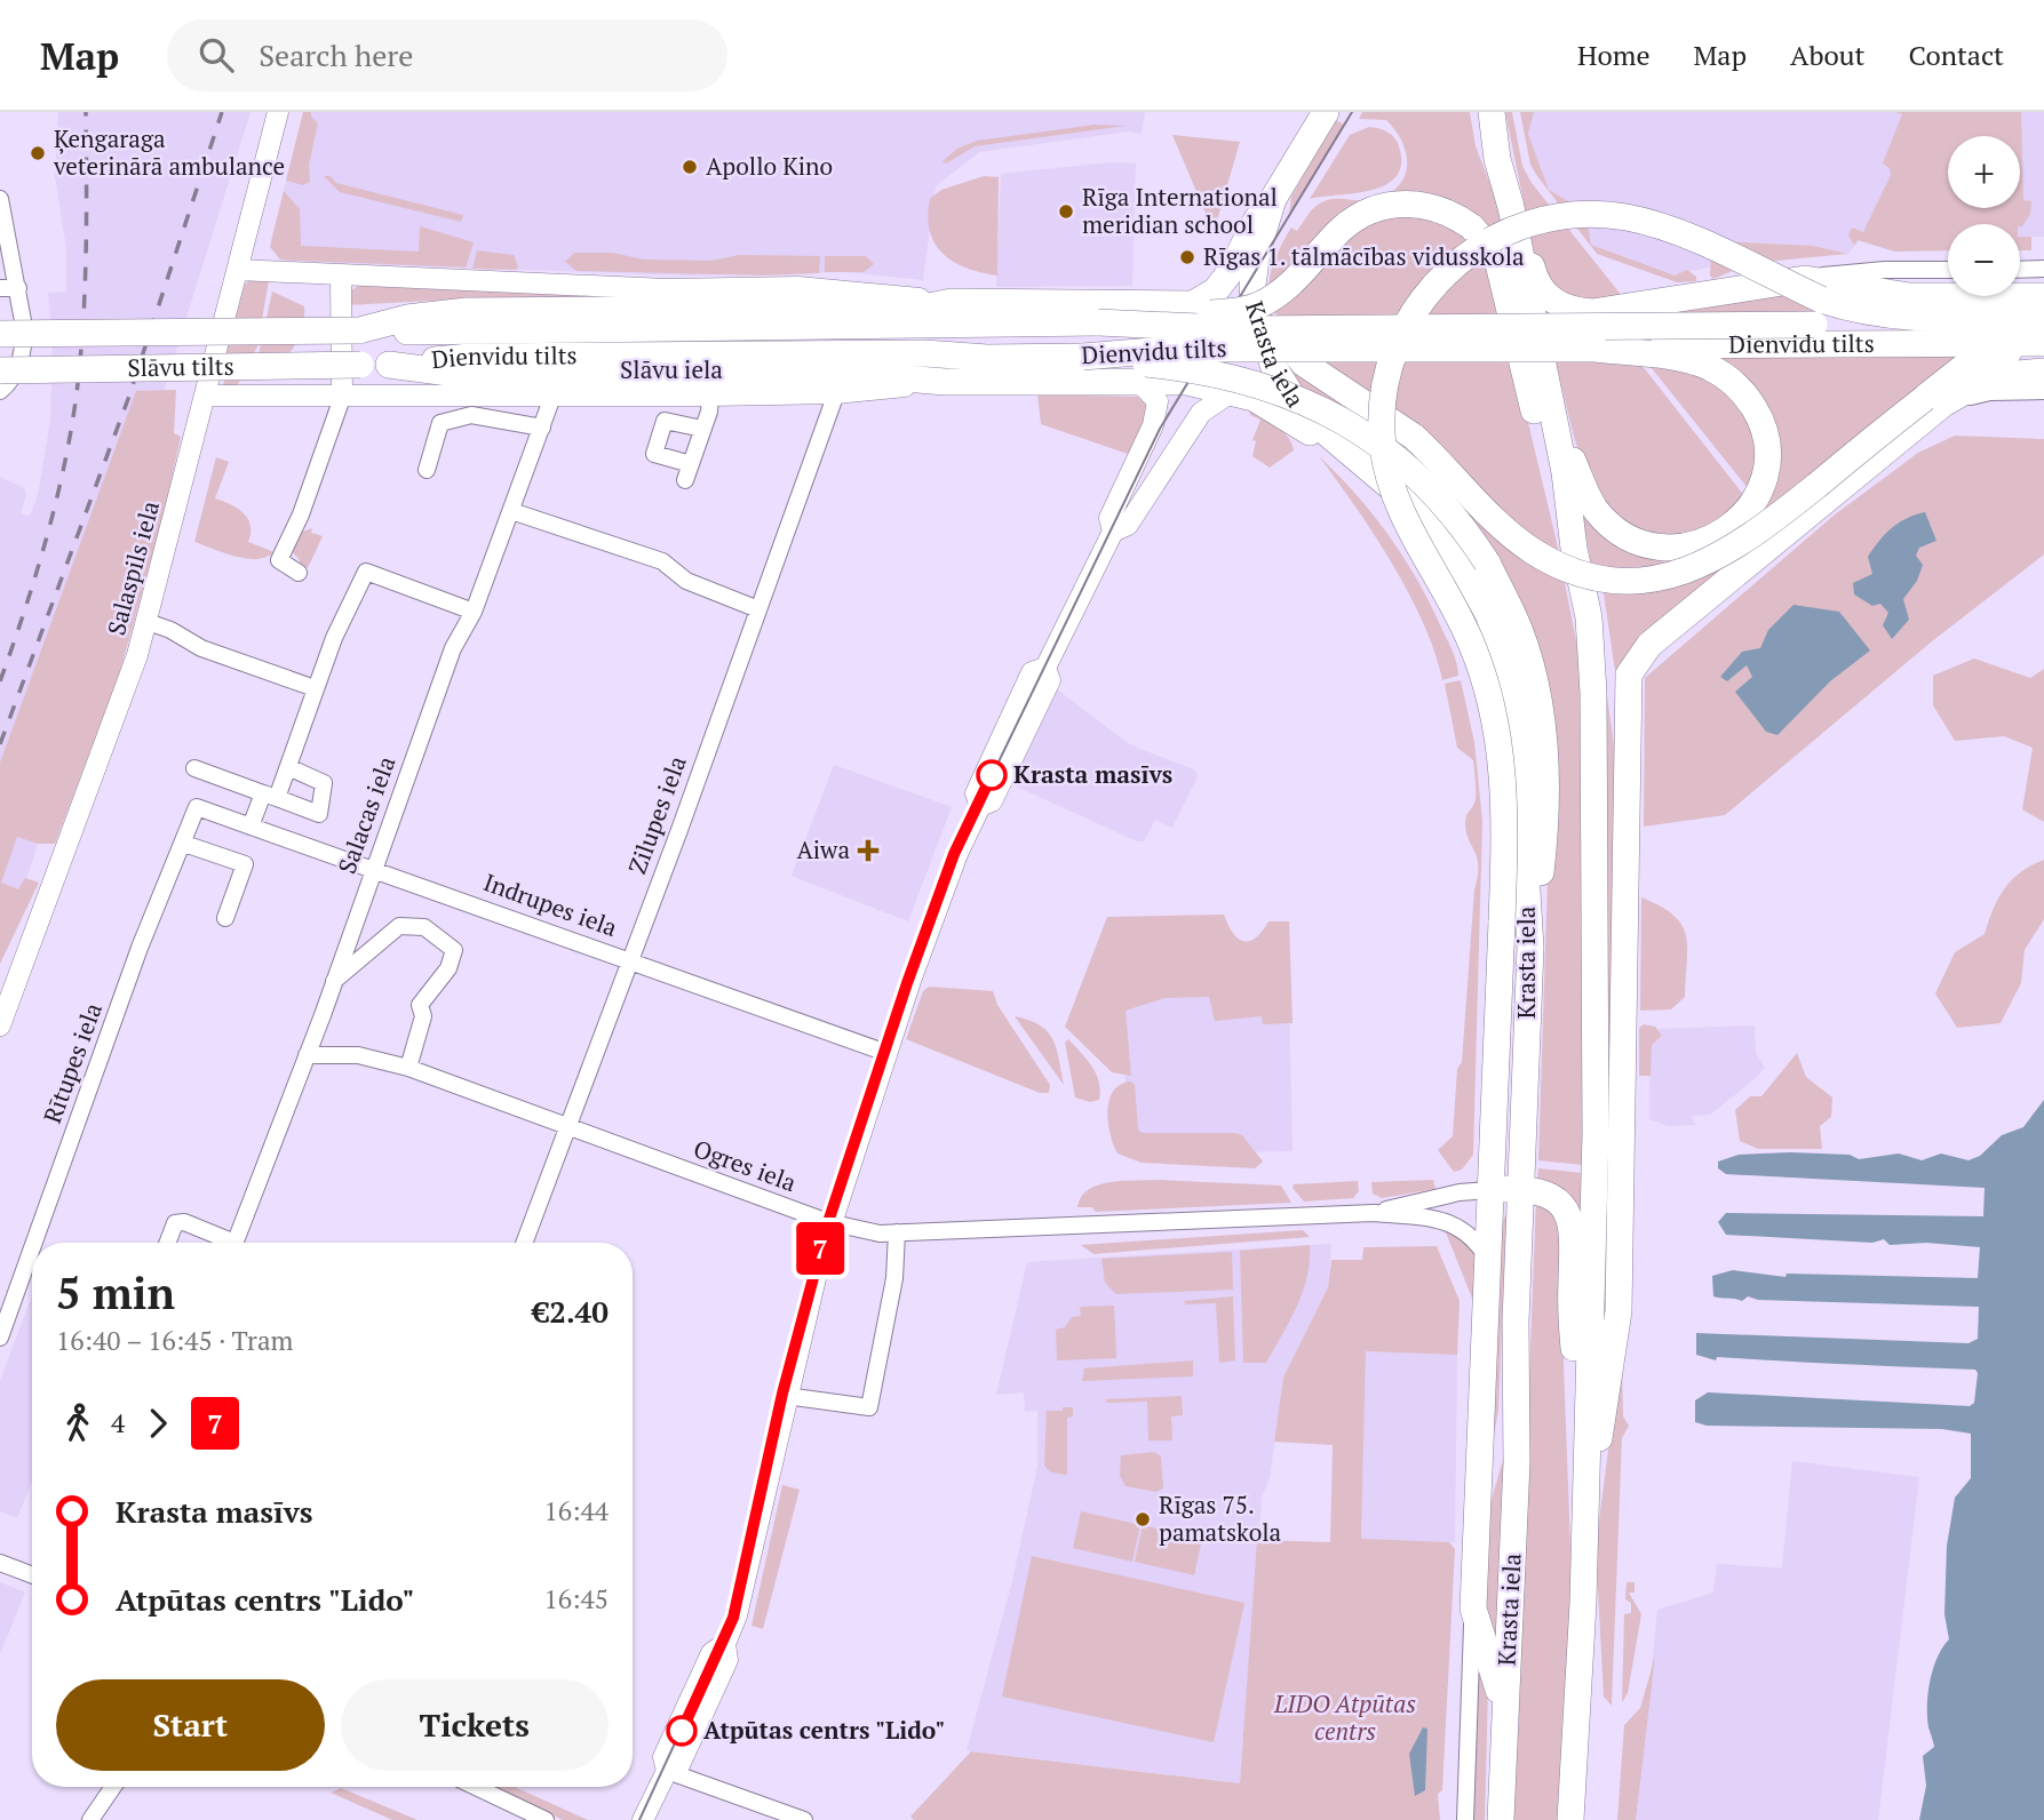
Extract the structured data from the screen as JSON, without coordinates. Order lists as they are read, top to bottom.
{
  "streets": {
    "highway": ["Dienvidu tilts", "Krasta iela", "Slāvu tilts"],
    "street": [
      "Slāvu iela",
      "Salaspils iela",
      "Salacas iela",
      "Zilupes iela",
      "Indrupes iela",
      "Rītupes iela",
      "Ogres iela"
    ]
  },
  "crossings": [
    ["Dienvidu tilts", "Slāvu tilts"],
    ["Slāvu iela", "Salaspils iela"],
    ["Slāvu iela", "Salacas iela"],
    ["Slāvu iela", "Zilupes iela"],
    ["Salacas iela", "Indrupes iela"],
    ["Salacas iela", "Ogres iela"],
    ["Zilupes iela", "Indrupes iela"],
    ["Zilupes iela", "Ogres iela"],
    ["Indrupes iela", "Rītupes iela"]
  ],
  "parks": ["LIDO Atpūtas centrs"],
  "places": {
    "other": [
      "Ķengaraga veterinārā ambulance",
      "Apollo Kino",
      "Rīga International meridian school",
      "Rīgas 1. tālmācības vidusskola",
      "Krasta masīvs",
      "Rīgas 75. pamatskola",
      "Atpūtas centrs \"Lido\""
    ],
    "health": ["Aiwa"]
  },
  "lines": ["tram line 7"],
  "page": {
    "header": "Map",
    "search": "Search here",
    "nav": [
      "Home",
      "Map",
      "About",
      "Contact"
    ],
    "on_map": "7",
    "map_buttons": ["+", "−"],
    "heading": ["5 min", "16:40 – 16:45 · Tram", "€2.40"],
    "legs": ["4", "7"],
    "list": [
      {
        "name": "Krasta masīvs",
        "value": "16:44"
      },
      {
        "name": "Atpūtas centrs \"Lido\"",
        "value": "16:45"
      }
    ],
    "buttons": ["Start", "Tickets"]
  }
}
